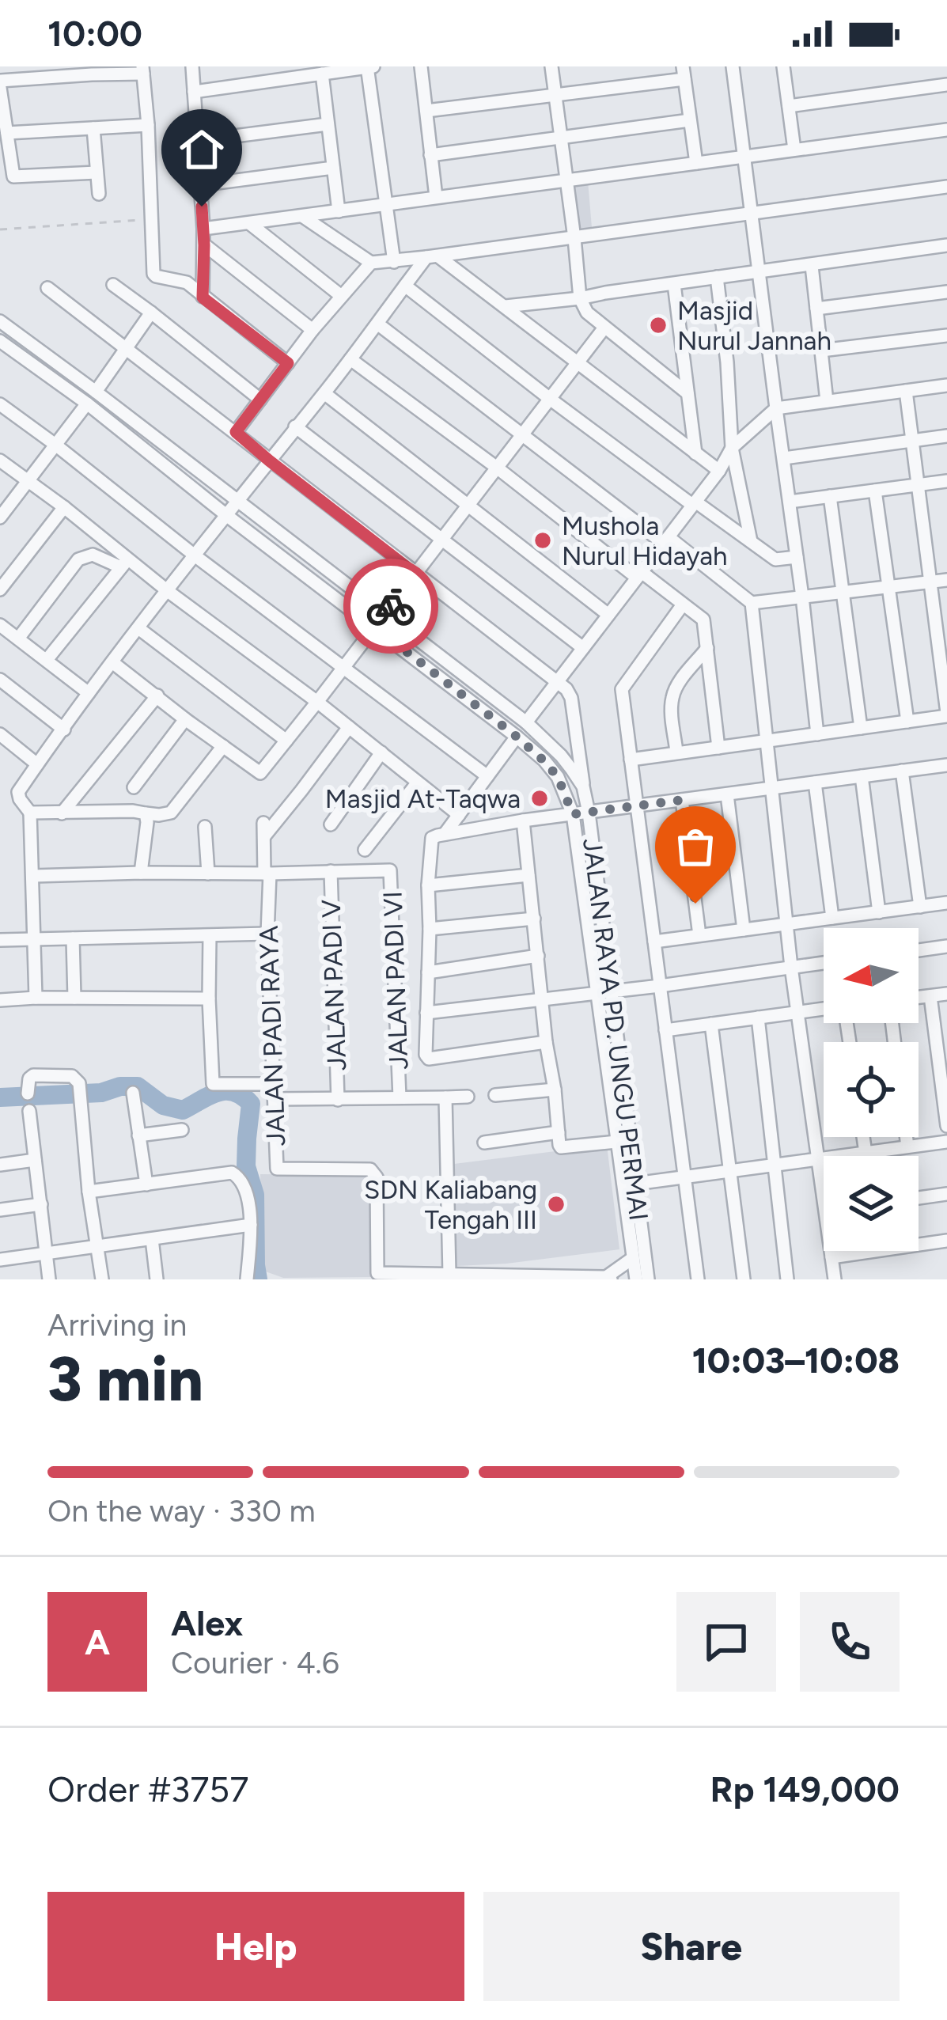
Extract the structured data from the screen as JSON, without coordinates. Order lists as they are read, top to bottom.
{
  "streets": {
    "street": [
      "JALAN PADI VI",
      "JALAN PADI V",
      "JALAN RAYA PD. UNGU PERMAI",
      "JALAN PADI RAYA"
    ]
  },
  "crossings": [
    ["JALAN PADI VI", "JALAN PADI V"],
    ["JALAN PADI VI", "JALAN PADI RAYA"],
    ["JALAN RAYA PD. UNGU PERMAI", "JALAN PADI RAYA"]
  ],
  "places": [
    "Masjid Nurul Jannah",
    "Mushola Nurul Hidayah",
    "Masjid At-Taqwa",
    "SDN Kaliabang Tengah III"
  ],
  "north": "left",
  "page": {
    "status": "10:00",
    "heading": ["3 min", "Arriving in", "10:03–10:08"],
    "panel": [
      "Alex",
      "Courier · 4.6",
      "Order #3757",
      "Rp 149,000"
    ],
    "bar": "On the way · 330 m",
    "round": "A",
    "buttons": ["Help", "Share"]
  }
}
